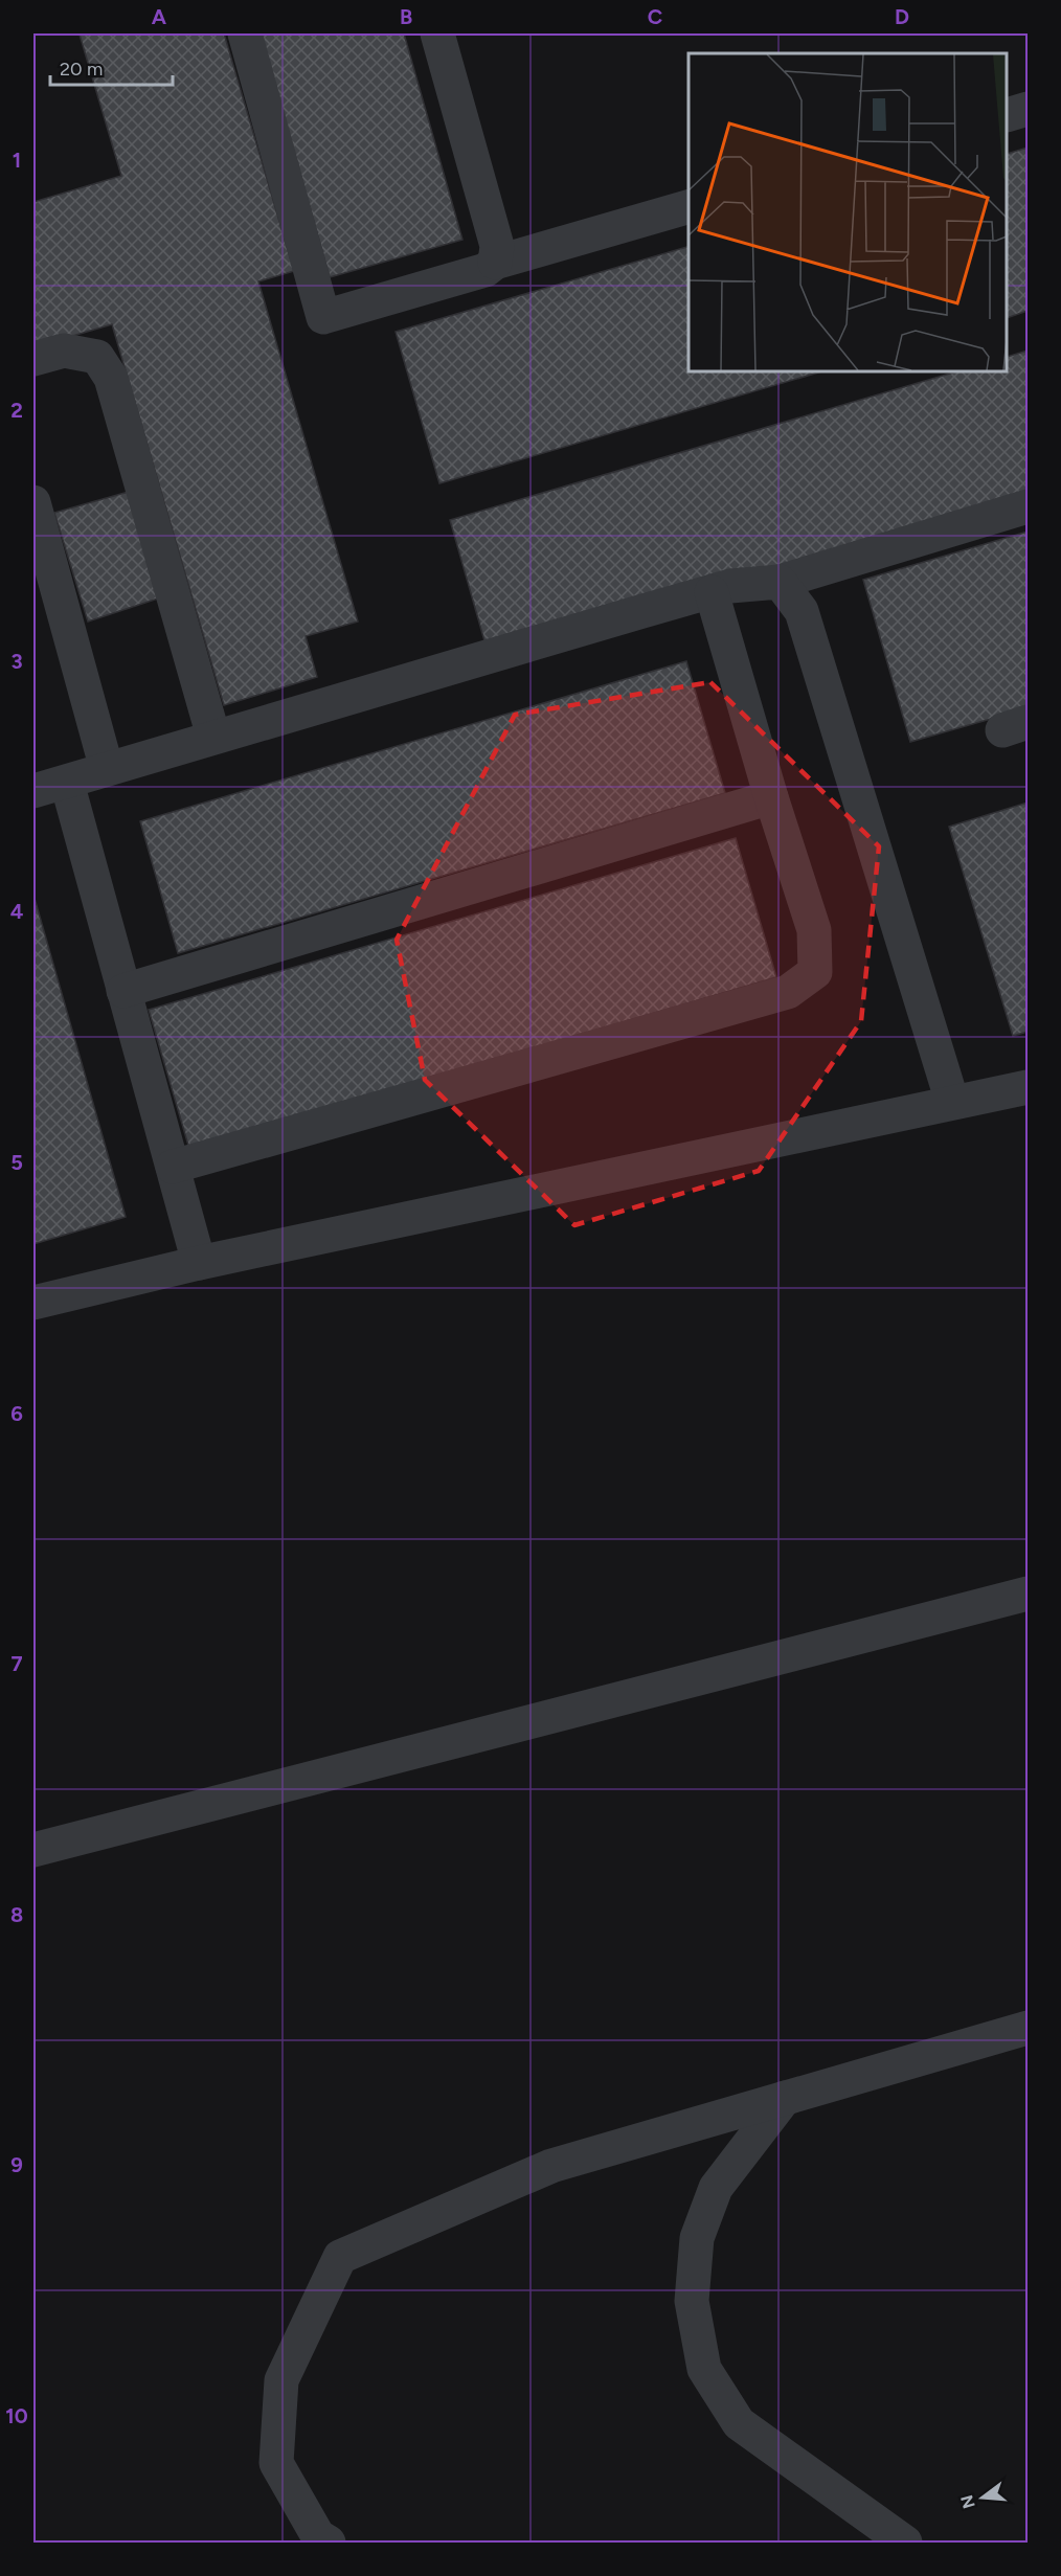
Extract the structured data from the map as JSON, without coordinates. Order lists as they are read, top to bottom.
{
  "scale_bar": "20 m",
  "north": "left",
  "grid": {
    "columns": [
      "A",
      "B",
      "C",
      "D"
    ],
    "rows": [
      "1",
      "2",
      "3",
      "4",
      "5",
      "6",
      "7",
      "8",
      "9",
      "10"
    ]
  }
}
